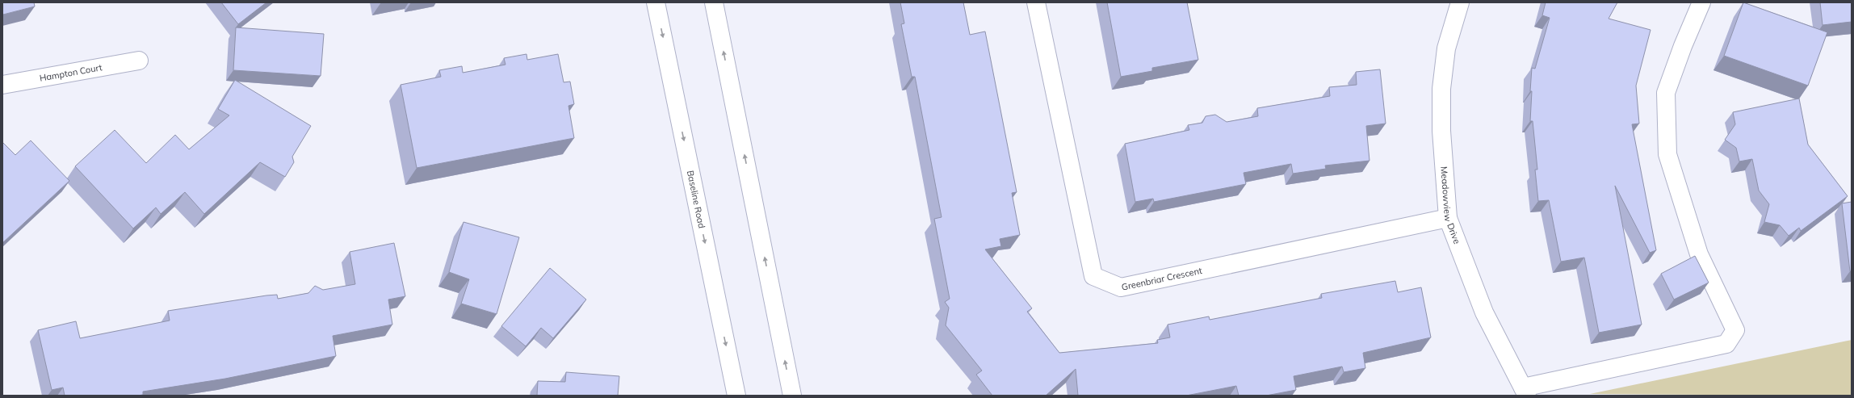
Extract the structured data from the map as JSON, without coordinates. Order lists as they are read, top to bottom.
{
  "streets": {
    "street": [
      "Hampton Court",
      "Baseline Road",
      "Meadowview Drive",
      "Greenbriar Crescent"
    ]
  },
  "crossings": [
    ["Meadowview Drive", "Greenbriar Crescent"]
  ]
}
